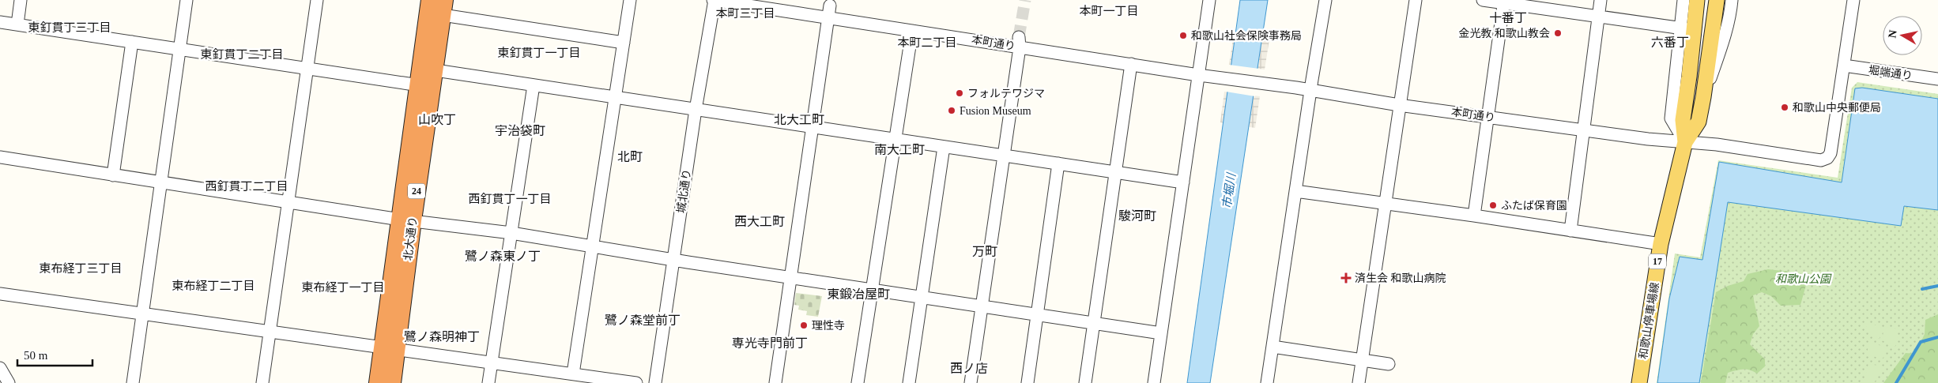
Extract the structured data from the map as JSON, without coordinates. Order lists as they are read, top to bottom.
{
  "streets": {
    "highway": ["24", "北大通り"],
    "main road": ["17", "和歌山停車場線"],
    "street": ["本町通り", "堀端通り", "城北通り"]
  },
  "crossings": [
    ["本町通り", "堀端通り"],
    ["本町通り", "城北通り"],
    ["本町通り", "和歌山停車場線"]
  ],
  "districts": [
    "本町一丁目",
    "本町三丁目",
    "十番丁",
    "東釘貫丁三丁目",
    "六番丁",
    "本町二丁目",
    "東釘貫丁一丁目",
    "東釘貫丁二丁目",
    "山吹丁",
    "北大工町",
    "宇治袋町",
    "南大工町",
    "北町",
    "西釘貫丁二丁目",
    "西釘貫丁一丁目",
    "駿河町",
    "西大工町",
    "万町",
    "鷺ノ森東ノ丁",
    "東布経丁三丁目",
    "東布経丁二丁目",
    "東布経丁一丁目",
    "東鍛冶屋町",
    "鷺ノ森堂前丁",
    "鷺ノ森明神丁",
    "専光寺門前丁",
    "西ノ店"
  ],
  "water": ["市堀川"],
  "parks": ["和歌山公園"],
  "places": {
    "other": [
      "金光教 和歌山教会",
      "和歌山社会保険事務局",
      "フォルテワジマ",
      "和歌山中央郵便局",
      "Fusion Museum",
      "ふたば保育園",
      "理性寺"
    ],
    "health": ["済生会 和歌山病院"]
  },
  "scale_bar": "50 m",
  "north": "left"
}
